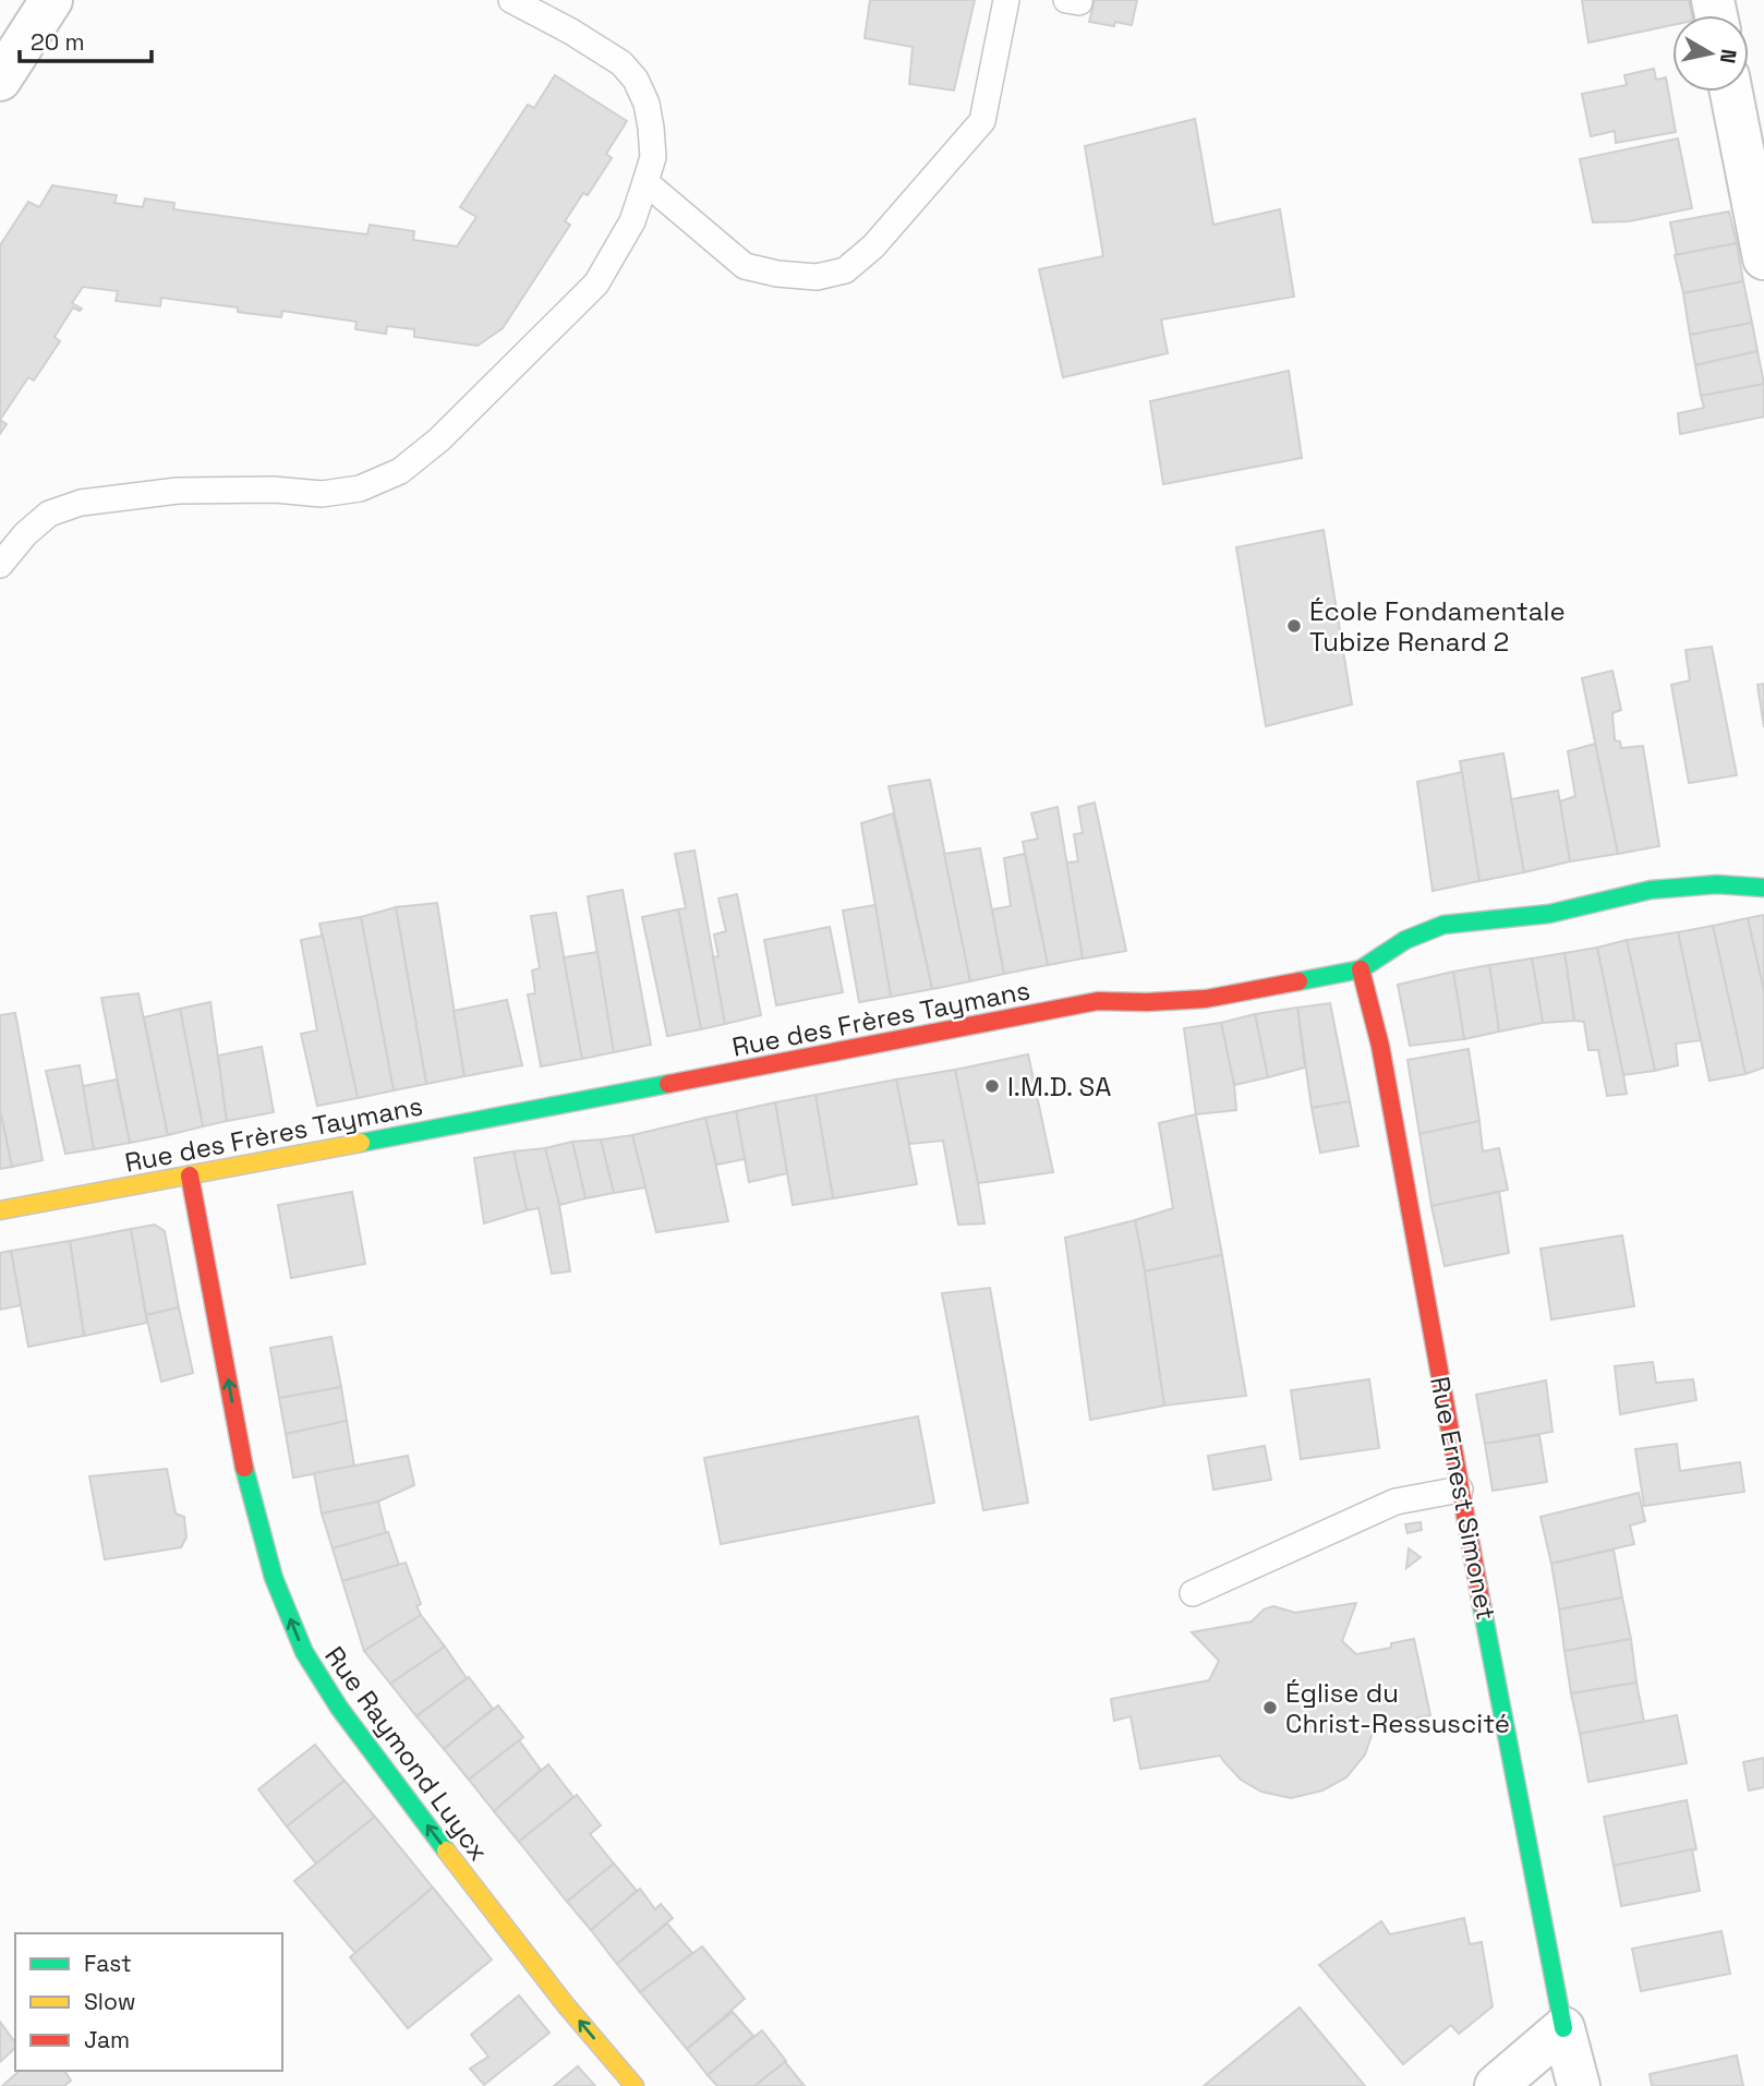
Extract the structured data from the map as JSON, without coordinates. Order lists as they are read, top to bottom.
{
  "streets": {
    "street": ["Rue des Frères Taymans", "Rue Ernest Simonet", "Rue Raymond Luycx"]
  },
  "crossings": [
    ["Rue des Frères Taymans", "Rue Ernest Simonet"],
    ["Rue des Frères Taymans", "Rue Raymond Luycx"]
  ],
  "one_way": ["Rue Raymond Luycx"],
  "places": ["École Fondamentale Tubize Renard 2", "I.M.D. SA", "Église du Christ-Ressuscité"],
  "legend": ["Fast", "Slow", "Jam"],
  "scale_bar": "20 m",
  "north": "right"
}
